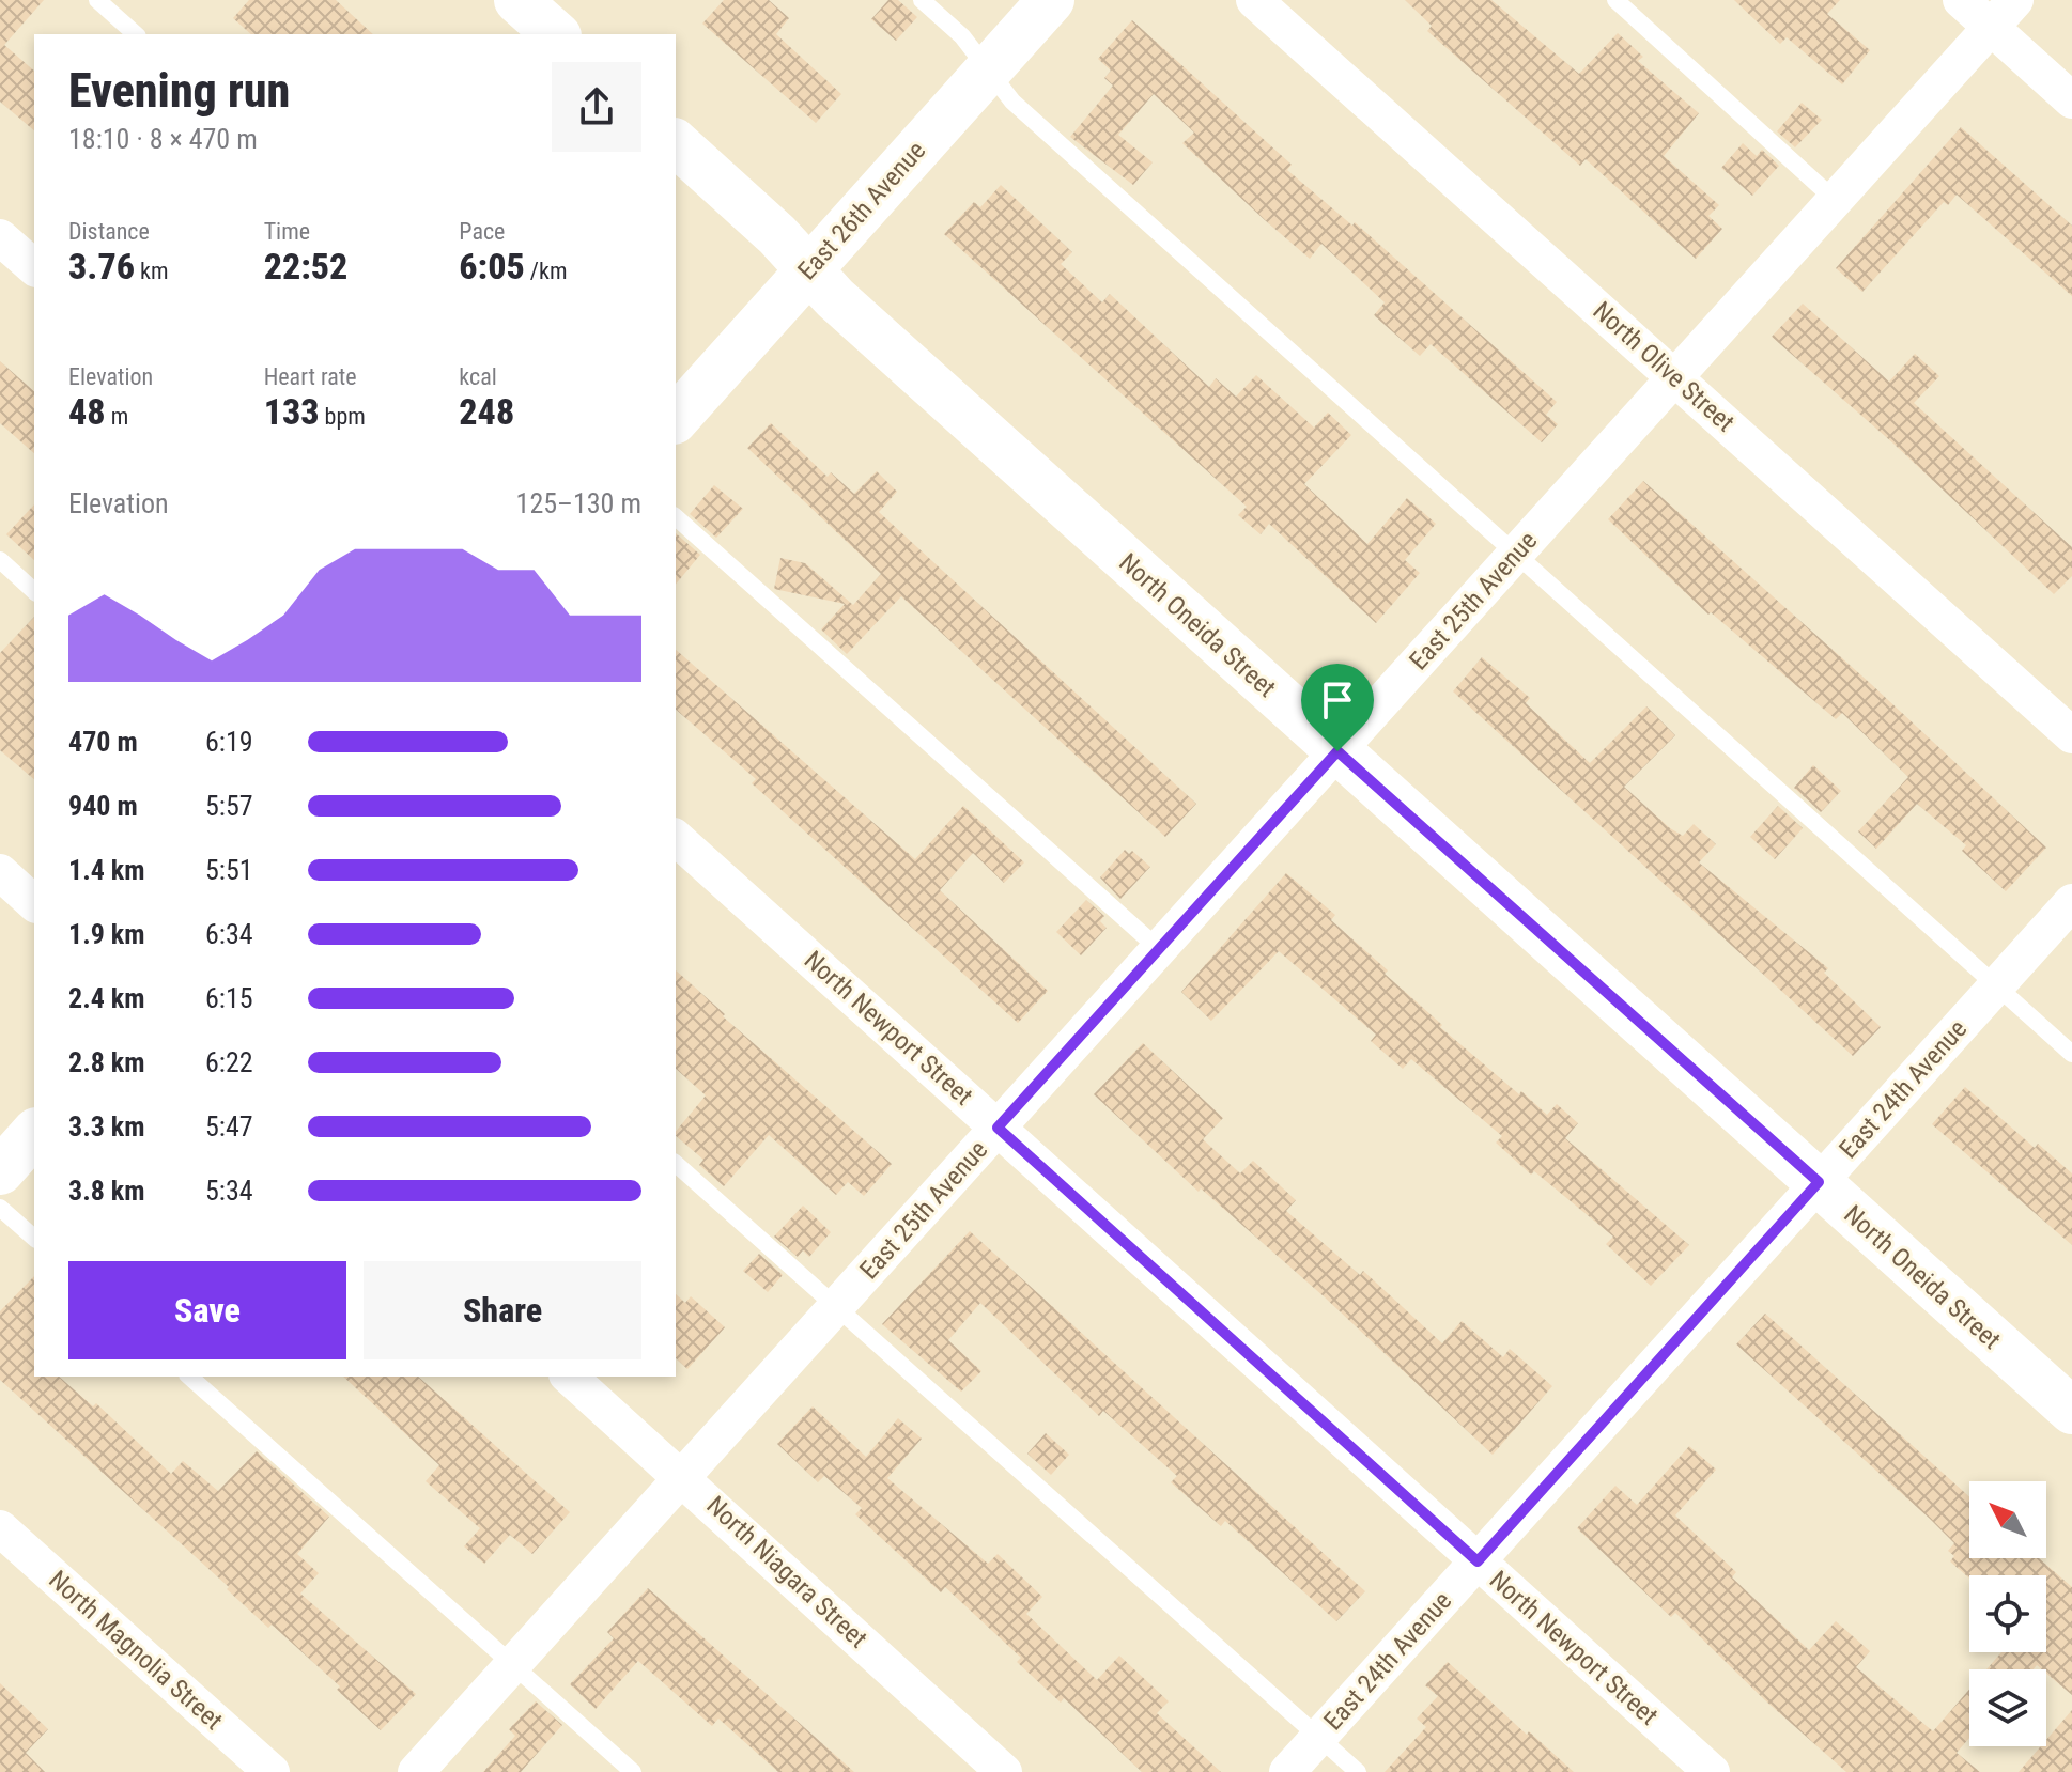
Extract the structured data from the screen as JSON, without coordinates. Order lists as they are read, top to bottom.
{
  "streets": {
    "street": [
      "East 26th Avenue",
      "North Olive Street",
      "East 25th Avenue",
      "North Oneida Street",
      "North Newport Street",
      "East 24th Avenue",
      "North Niagara Street",
      "North Magnolia Street"
    ]
  },
  "crossings": [
    ["East 26th Avenue", "North Oneida Street"],
    ["North Olive Street", "East 25th Avenue"],
    ["East 25th Avenue", "North Oneida Street"],
    ["East 25th Avenue", "North Newport Street"],
    ["East 25th Avenue", "North Niagara Street"],
    ["North Oneida Street", "East 24th Avenue"],
    ["North Newport Street", "East 24th Avenue"]
  ],
  "north": "top left",
  "page": {
    "heading": ["Evening run", "18:10 · 8 × 470 m"],
    "stats": [
      ["Distance", "3.76 km"],
      ["Time", "22:52"],
      ["Pace", "6:05 /km"],
      ["Elevation", "48 m"],
      ["Heart rate", "133 bpm"],
      ["kcal", "248"]
    ],
    "chart": ["Elevation", "125–130 m"],
    "list": [
      {
        "name": "470 m",
        "note": "6:19"
      },
      {
        "name": "940 m",
        "note": "5:57"
      },
      {
        "name": "1.4 km",
        "note": "5:51"
      },
      {
        "name": "1.9 km",
        "note": "6:34"
      },
      {
        "name": "2.4 km",
        "note": "6:15"
      },
      {
        "name": "2.8 km",
        "note": "6:22"
      },
      {
        "name": "3.3 km",
        "note": "5:47"
      },
      {
        "name": "3.8 km",
        "note": "5:34"
      }
    ],
    "buttons": ["Save", "Share"]
  }
}
